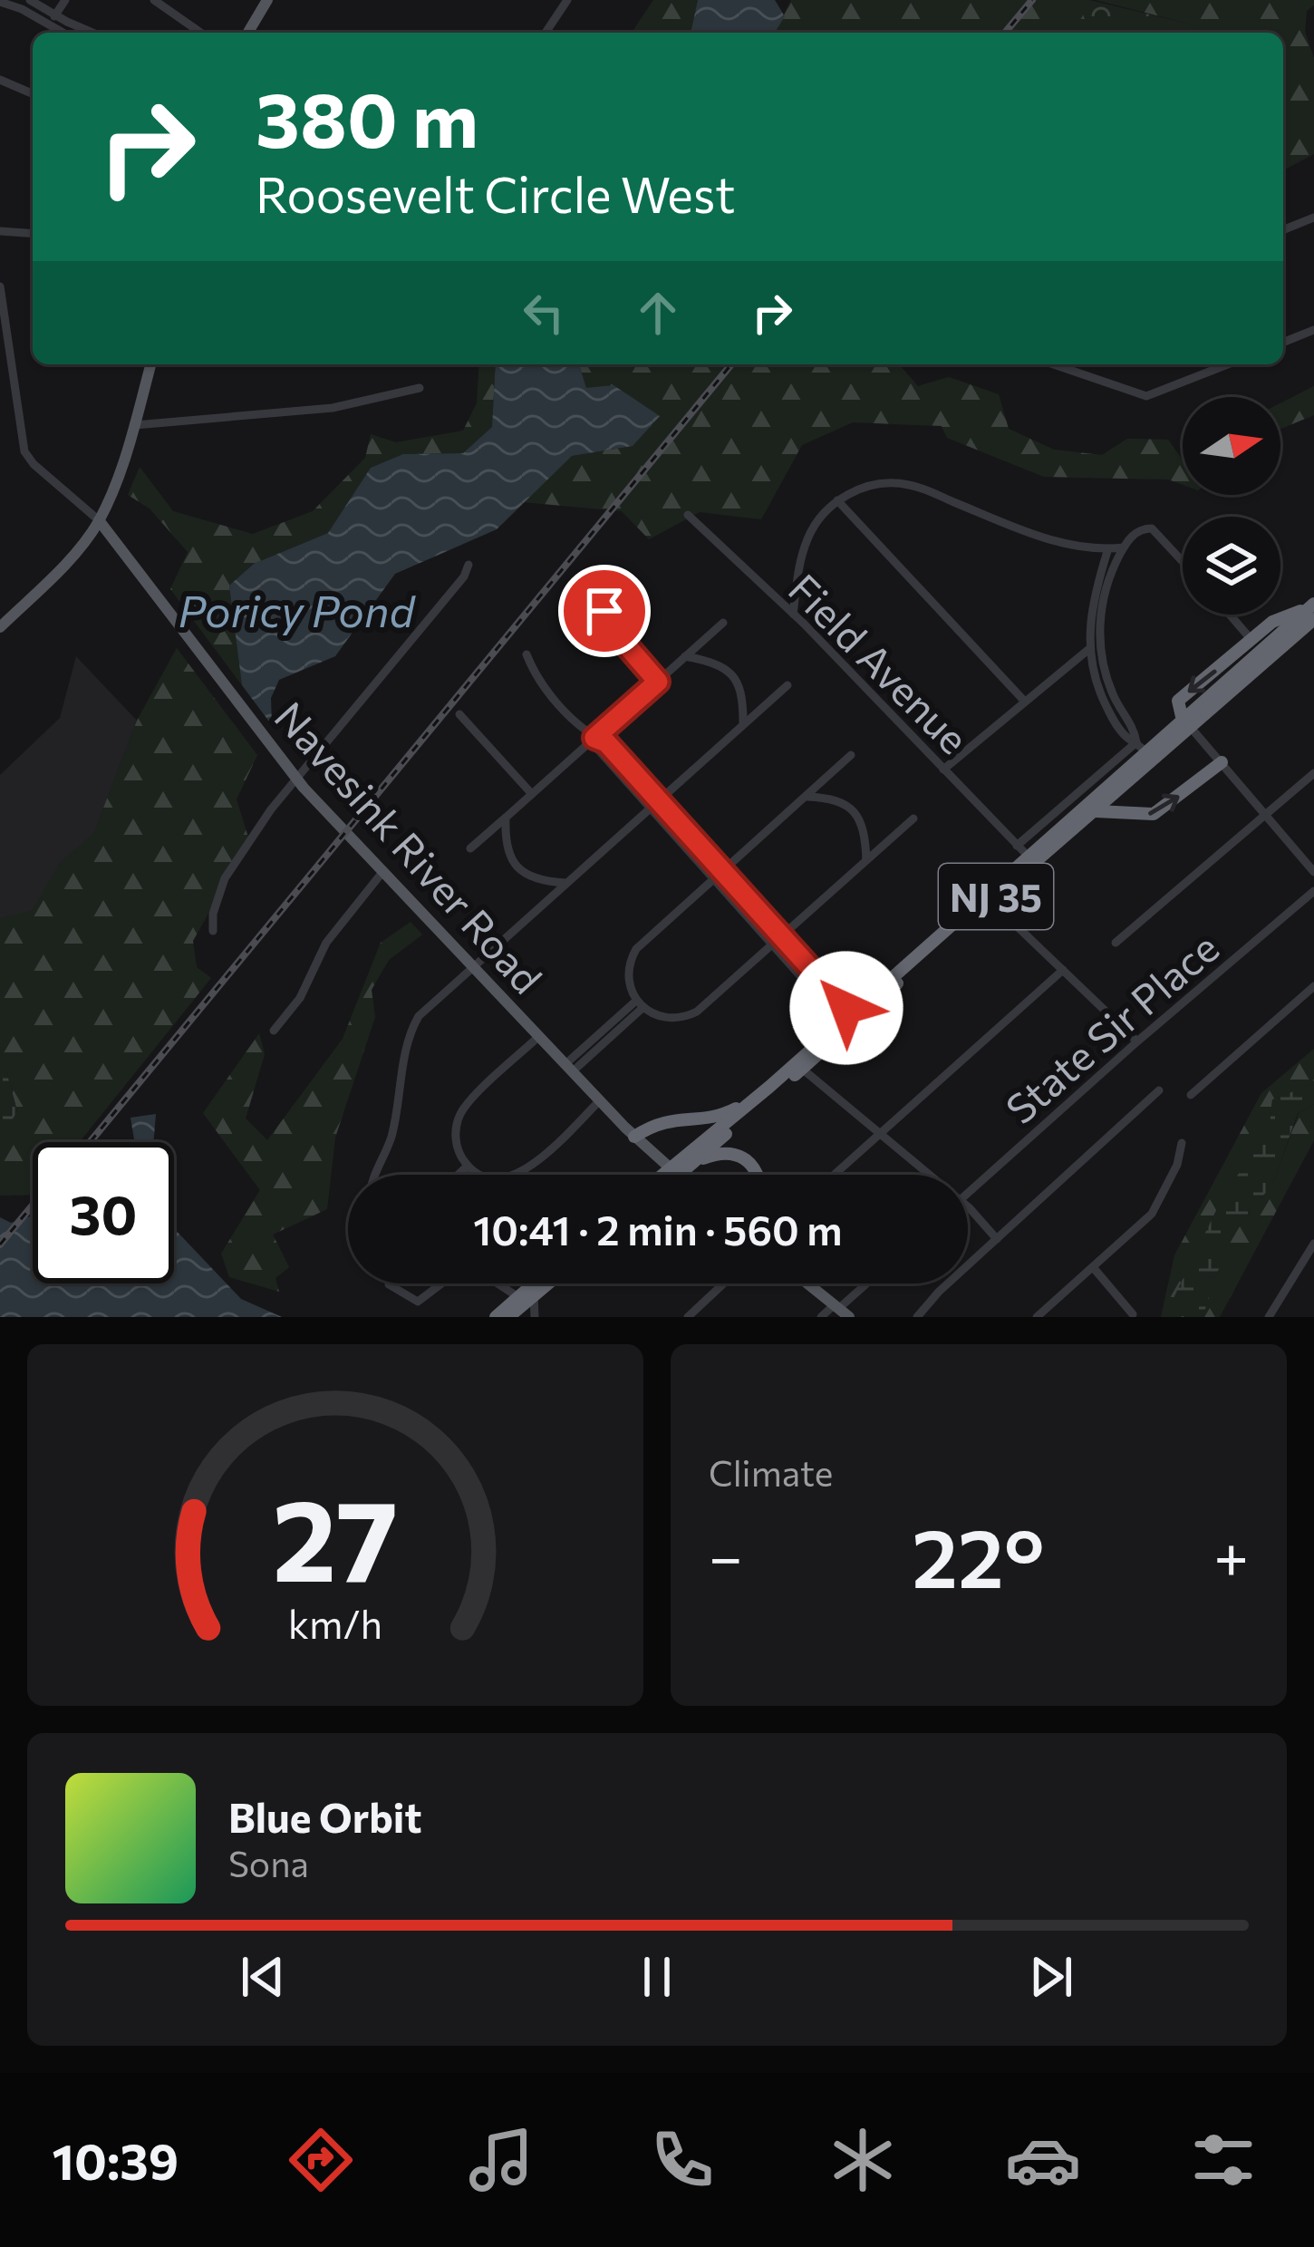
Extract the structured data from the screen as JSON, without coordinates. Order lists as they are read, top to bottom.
{
  "streets": {
    "highway": ["NJ 35"],
    "main road": ["Navesink River Road"],
    "street": ["Field Avenue", "State Sir Place"]
  },
  "crossings": [
    ["Field Avenue", "NJ 35"],
    ["Navesink River Road", "NJ 35"]
  ],
  "water": ["Poricy Pond"],
  "north": "right",
  "page": {
    "turn": ["380 m", "Roosevelt Circle West"],
    "limit": "30",
    "trip": "10:41 · 2 min · 560 m",
    "tile": "Climate",
    "heat": ["−", "22°", "+"],
    "song": ["Blue Orbit", "Sona"],
    "tabs": "10:39",
    "gauge": ["27", "km/h"]
  }
}
